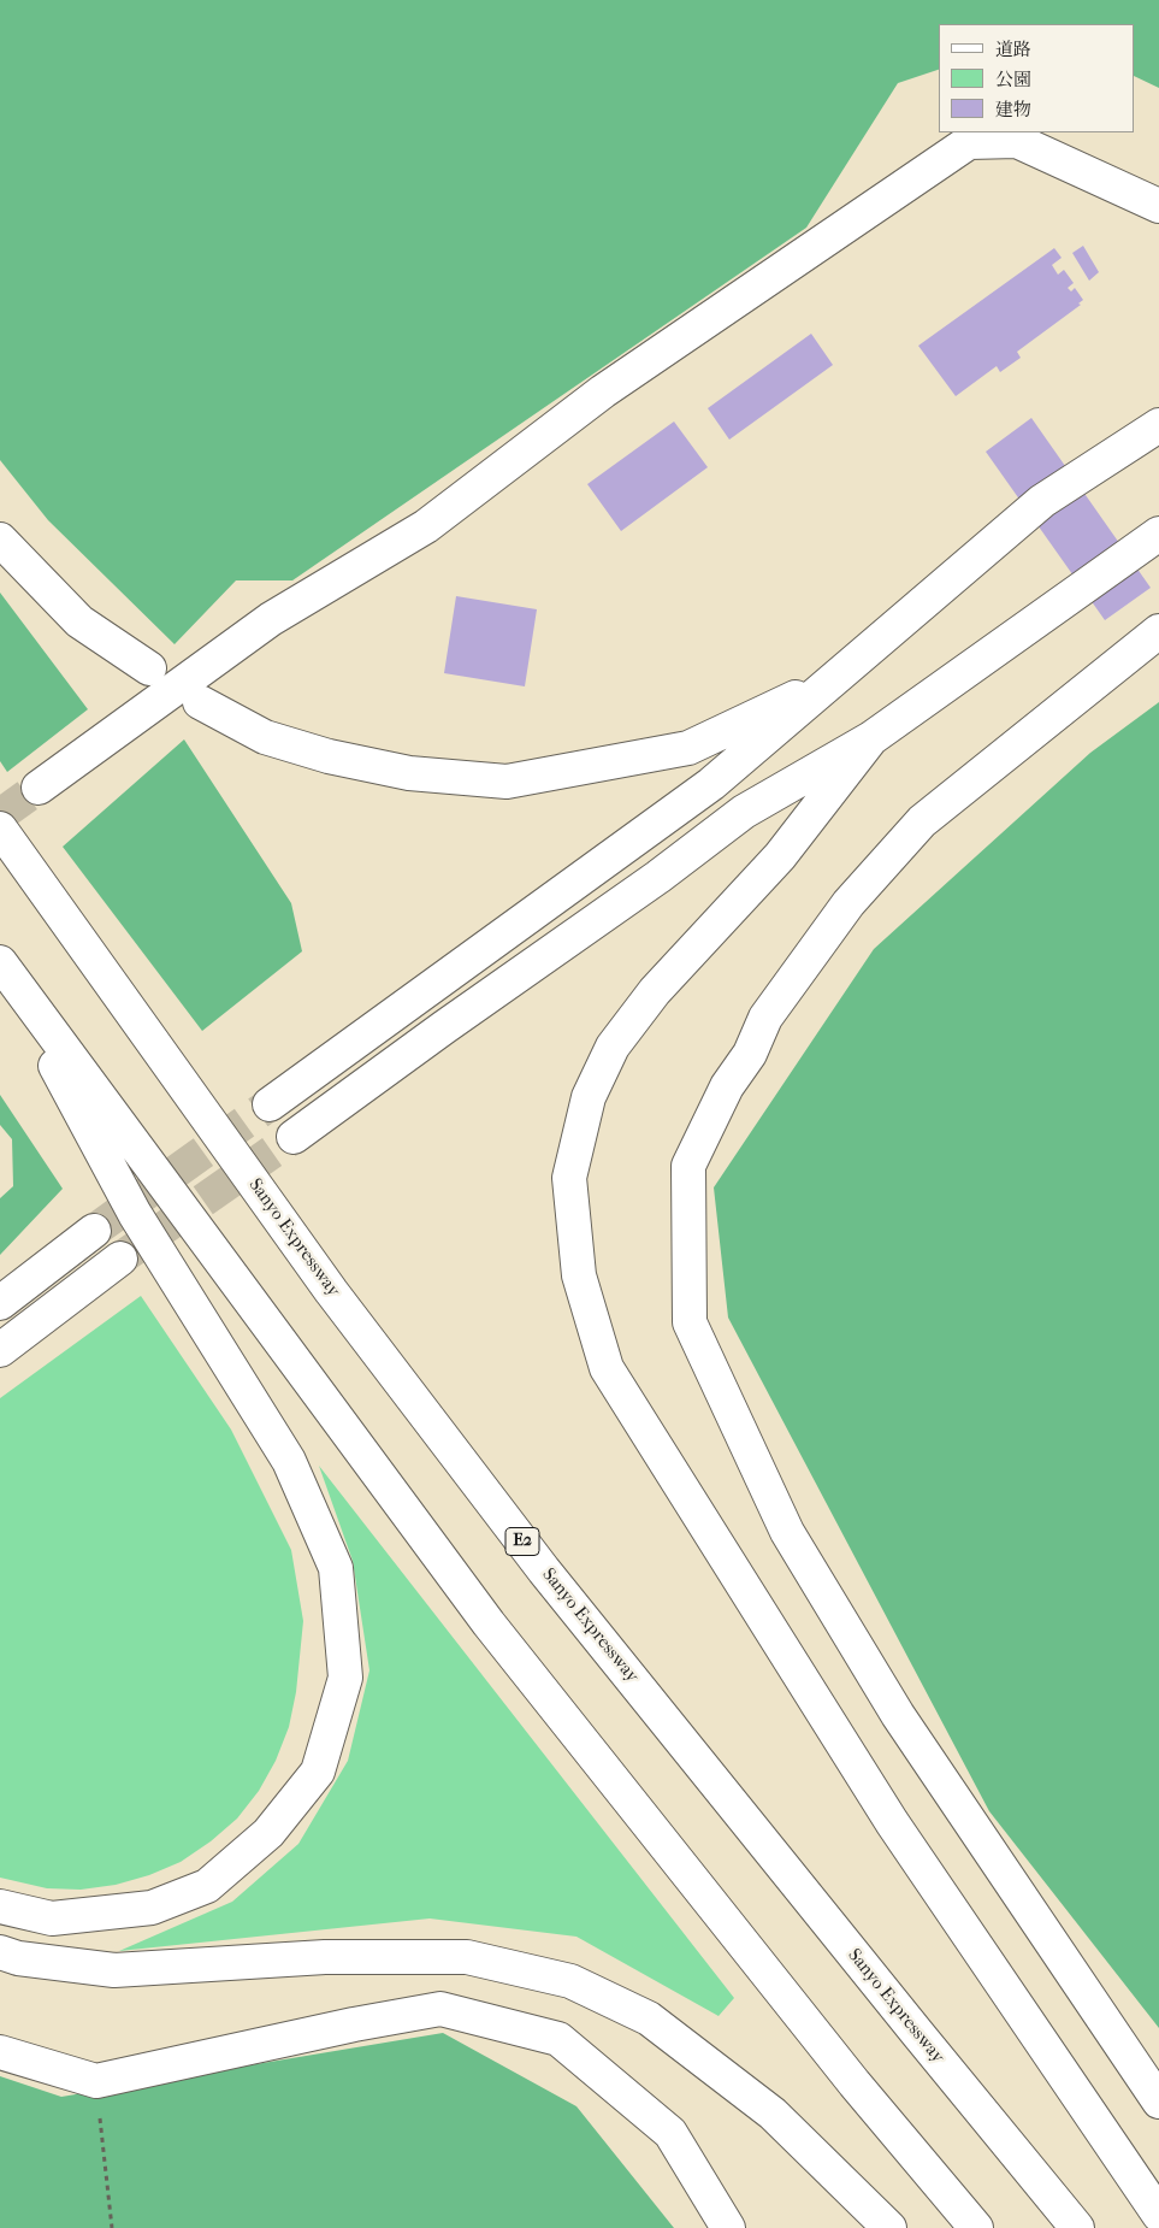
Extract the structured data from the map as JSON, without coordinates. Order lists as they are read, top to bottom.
{
  "streets": {
    "main road": ["Sanyo Expressway", "E2"]
  },
  "legend": ["道路", "公園", "建物"]
}
